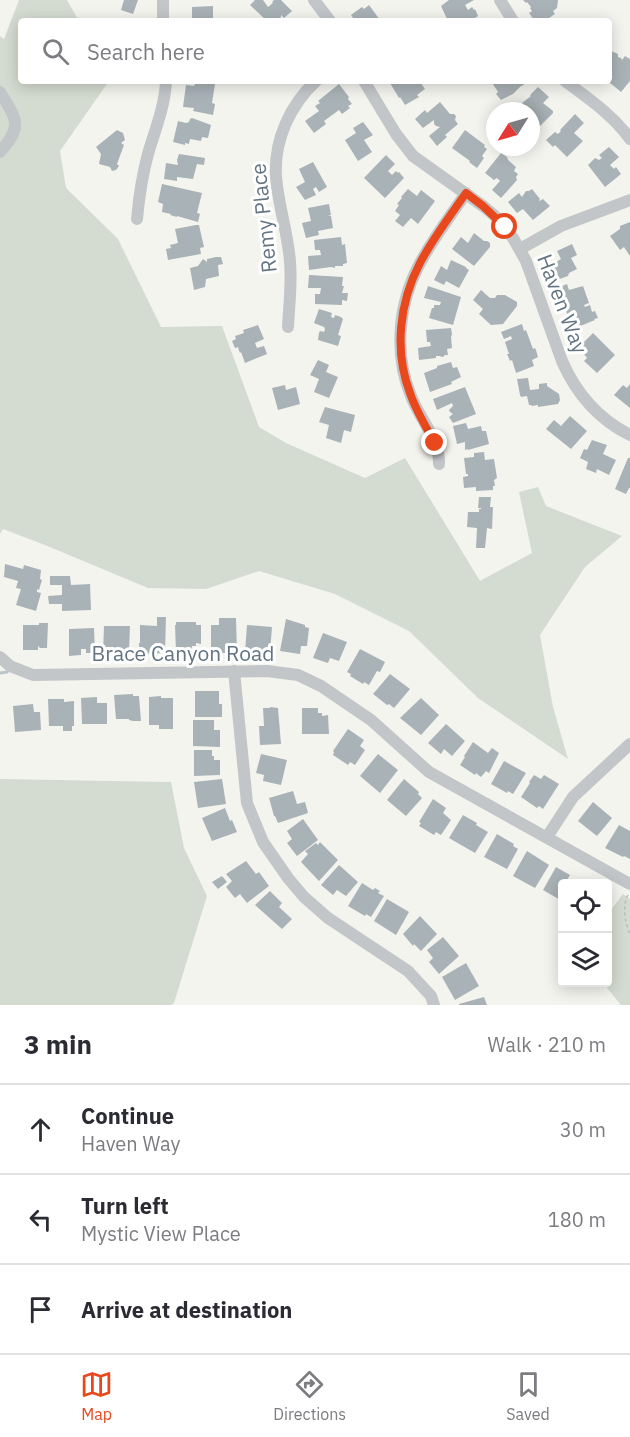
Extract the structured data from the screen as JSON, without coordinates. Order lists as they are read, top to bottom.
{
  "streets": {
    "street": ["Remy Place", "Haven Way", "Brace Canyon Road"]
  },
  "north": "bottom left",
  "page": {
    "search": "Search here",
    "heading": ["3 min", "Walk · 210 m"],
    "list": [
      ["Continue", "Haven Way", "30 m"],
      ["Turn left", "Mystic View Place", "180 m"],
      "Arrive at destination"
    ],
    "nav": ["Map", "Directions", "Saved"]
  }
}
